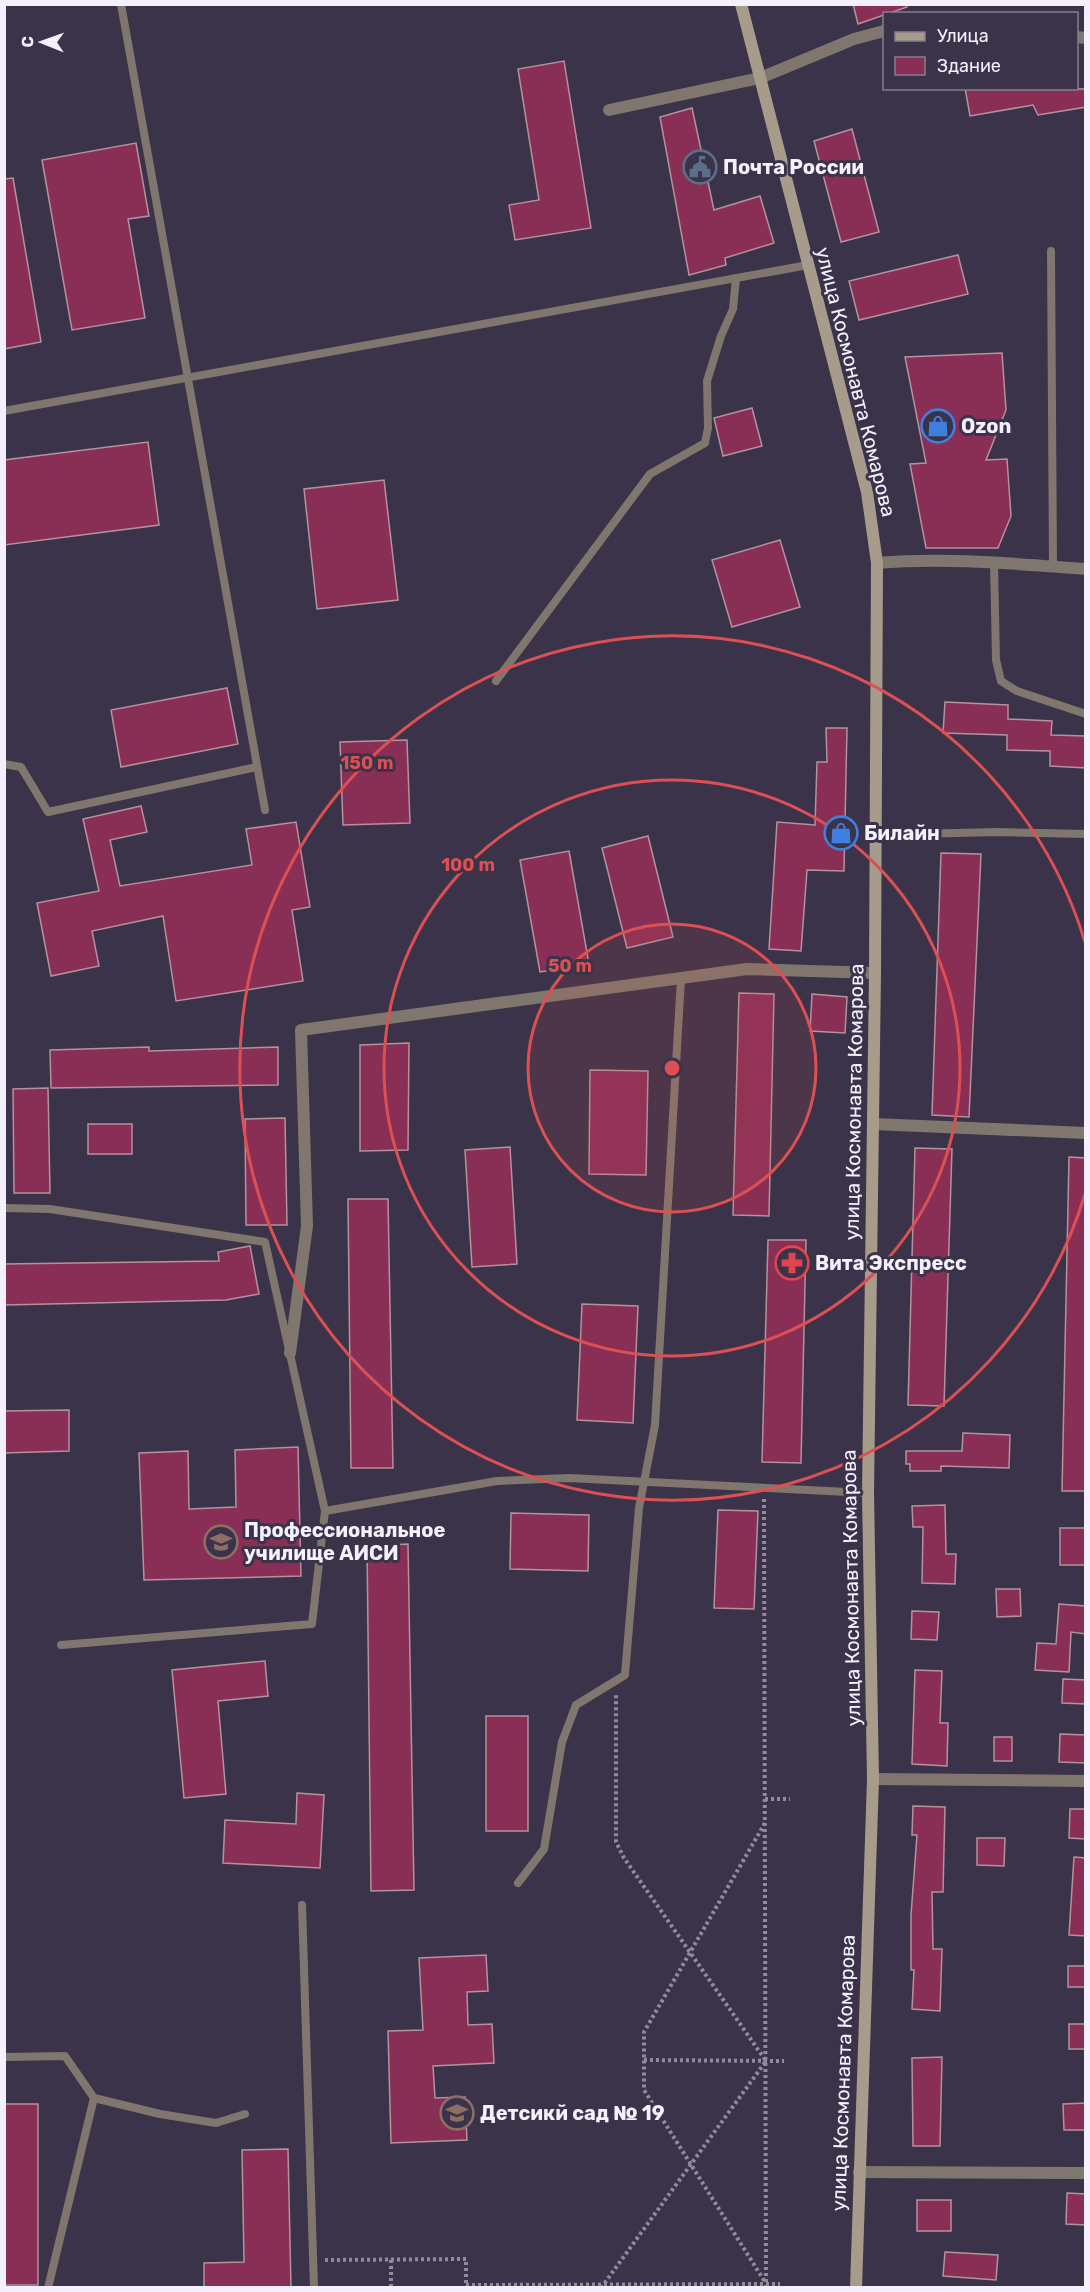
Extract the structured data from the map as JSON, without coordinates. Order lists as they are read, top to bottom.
{
  "streets": {
    "main road": ["улица Космонавта Комарова"]
  },
  "places": {
    "public building": ["Почта России"],
    "shop": ["Ozon", "Билайн"],
    "pharmacy": ["Вита Экспресс"],
    "school or university": ["Профессиональное училище АИСИ", "Детсикй сад № 19"]
  },
  "legend": ["Улица", "Здание"],
  "north": "left",
  "rings": ["150 m", "100 m", "50 m"]
}
